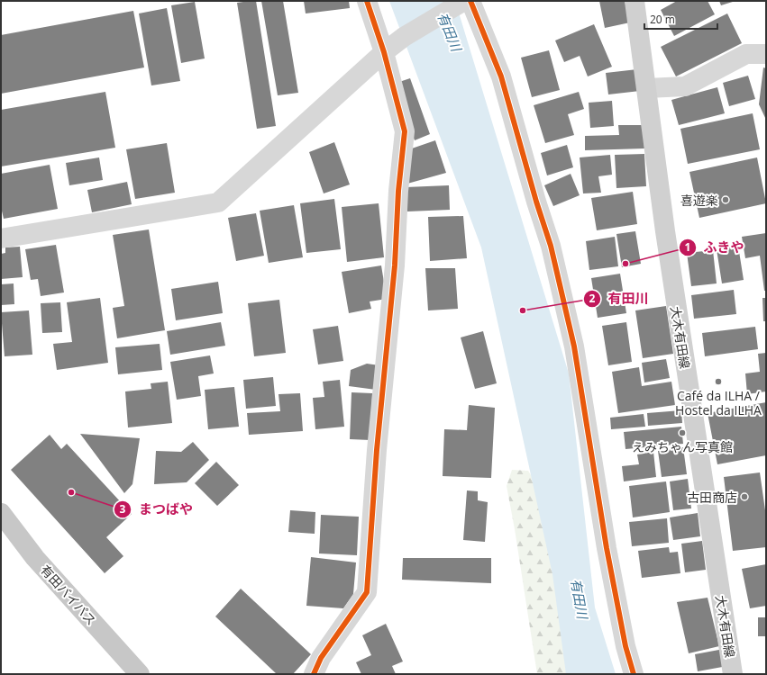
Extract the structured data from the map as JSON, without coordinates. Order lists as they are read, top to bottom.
{
  "streets": {
    "highway": ["有田バイパス"],
    "main road": ["大木有田線"]
  },
  "water": ["有田川"],
  "places": [
    "喜遊楽",
    "ふきや",
    "有田川",
    "Café da ILHA / Hostel da ILHA",
    "えみちゃん写真館",
    "まつばや",
    "古田商店"
  ],
  "scale_bar": "20 m"
}
